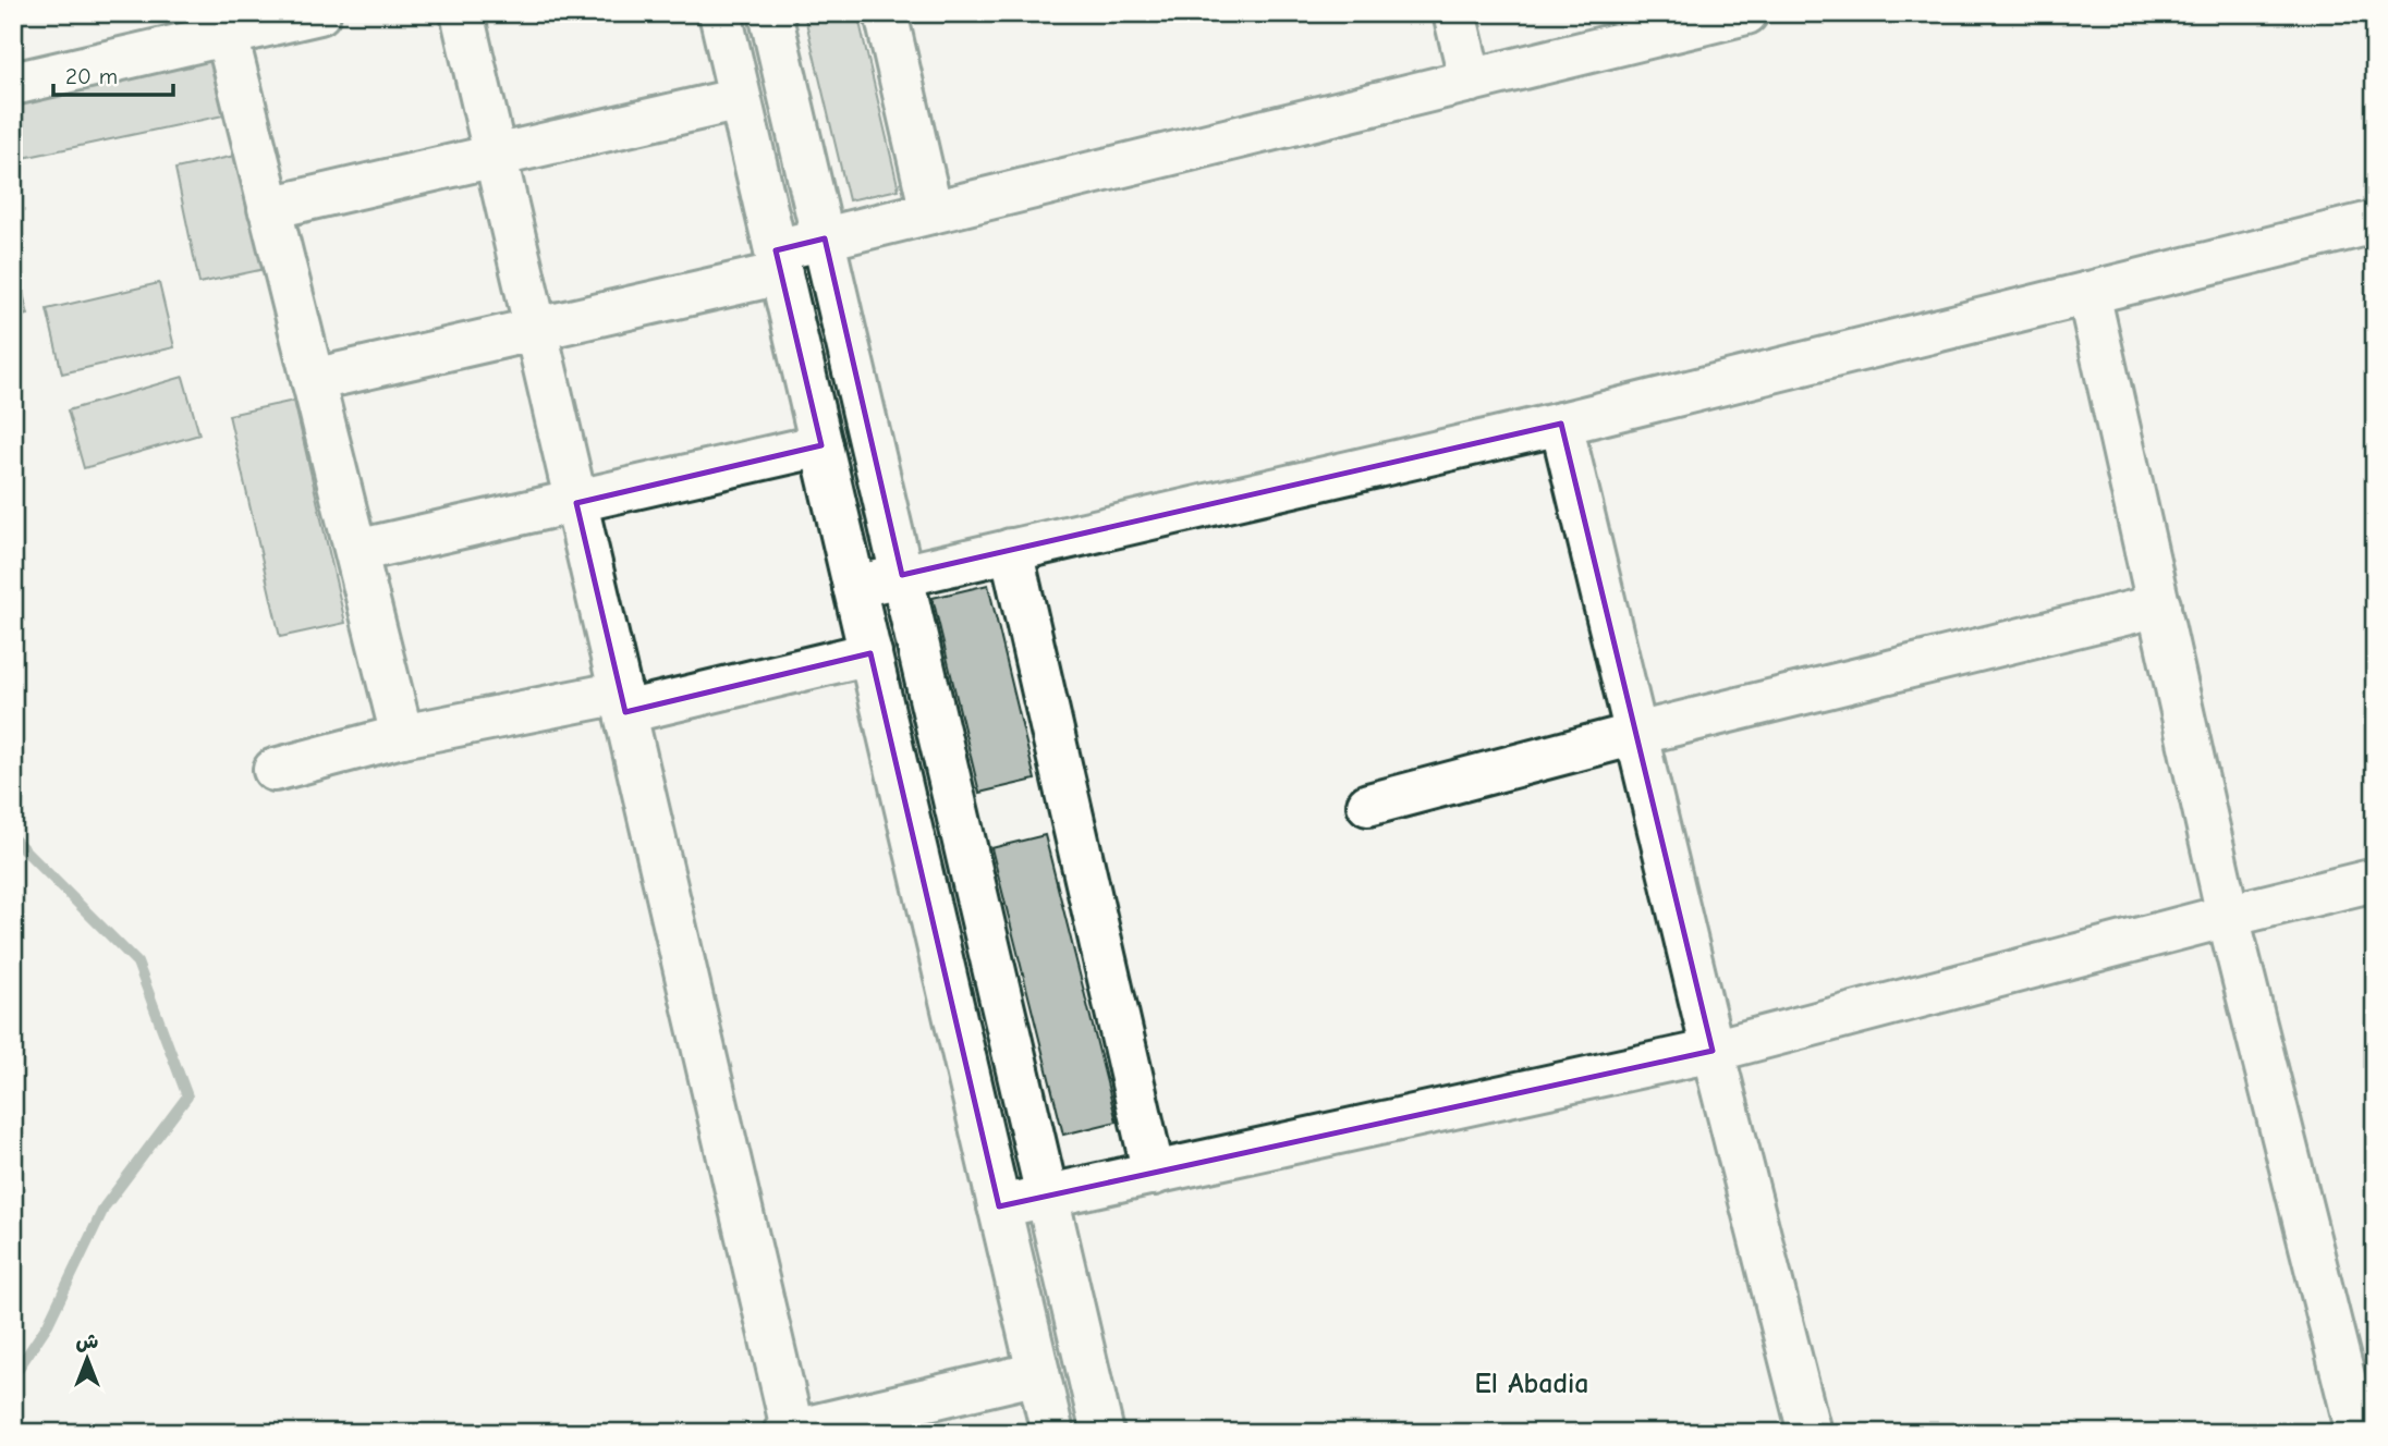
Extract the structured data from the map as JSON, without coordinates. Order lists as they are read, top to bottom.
{
  "districts": ["El Abadia"],
  "scale_bar": "20 m",
  "north": "top"
}
